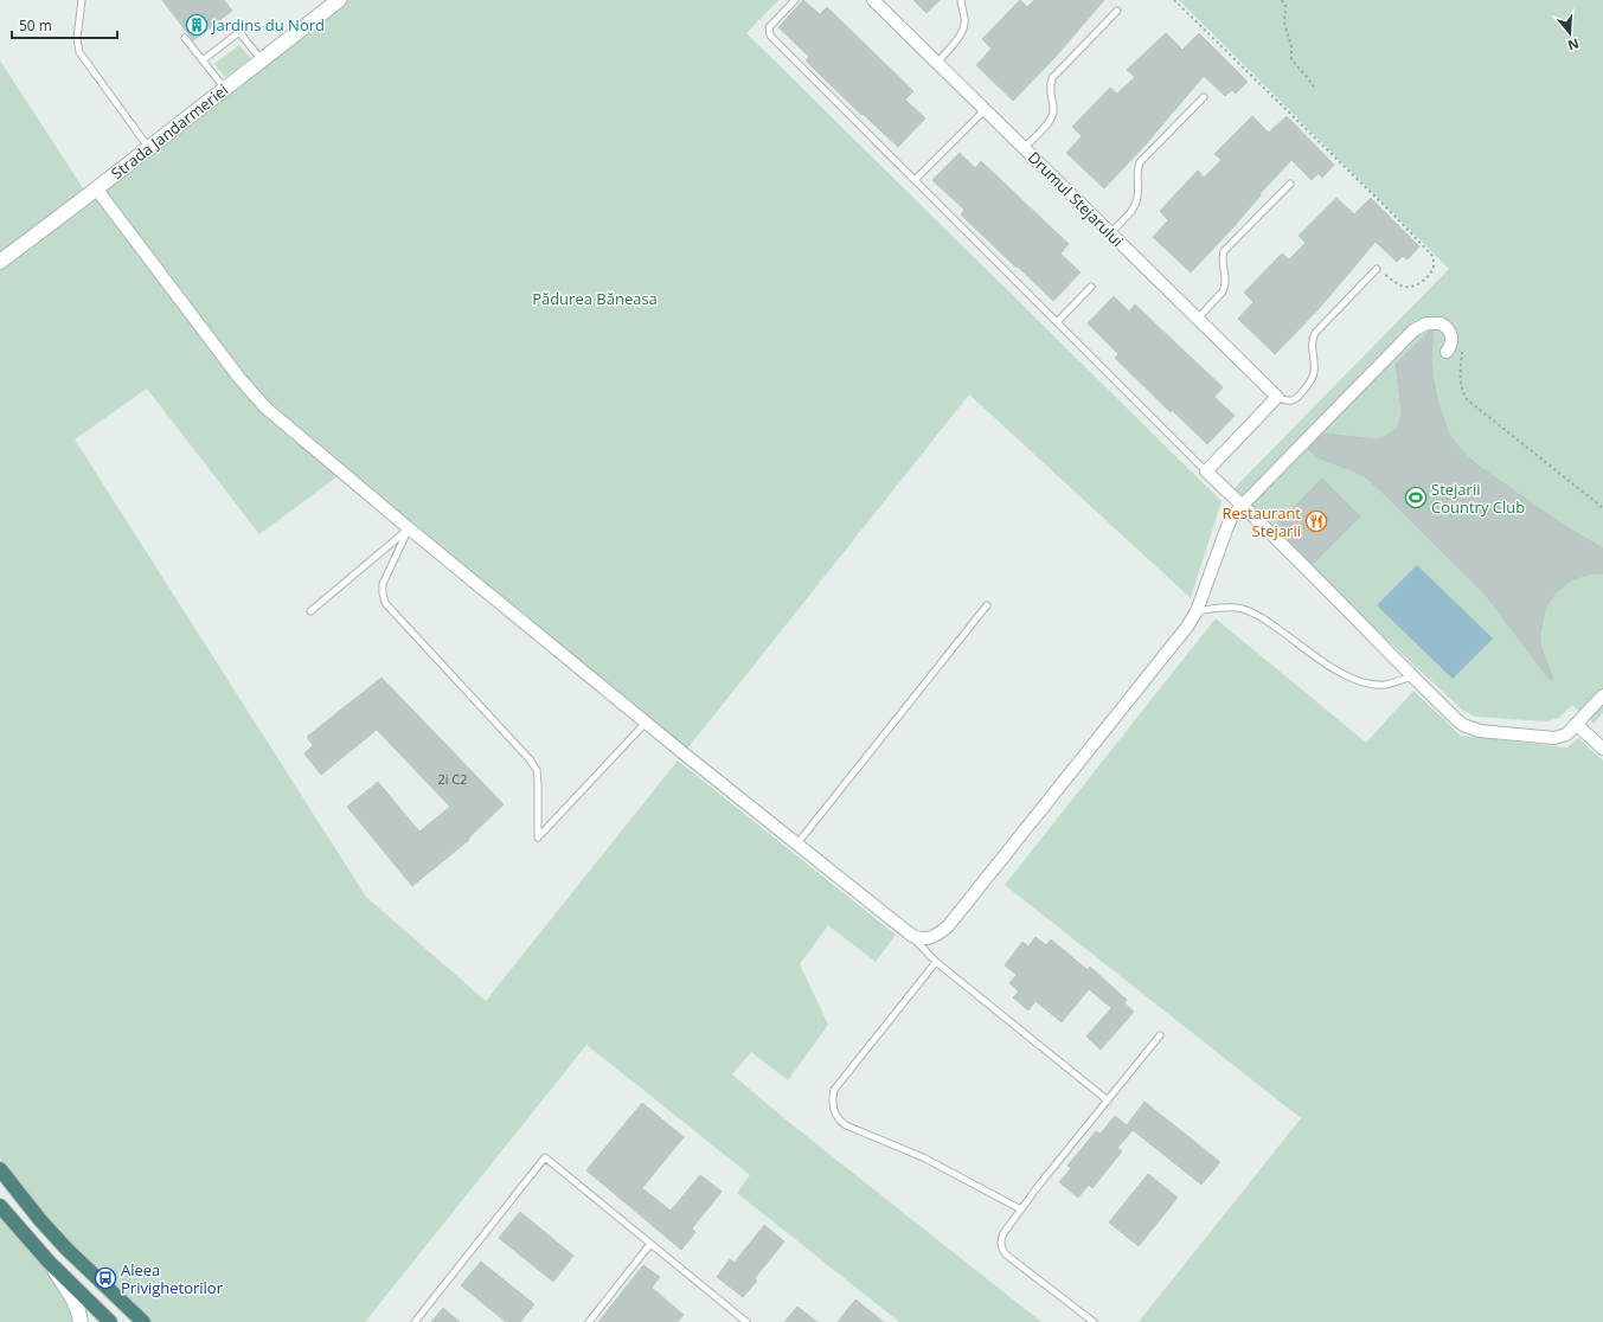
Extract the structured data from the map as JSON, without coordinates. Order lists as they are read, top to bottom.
{
  "streets": {
    "street": ["Strada Jandarmeriei", "Drumul Stejarului"]
  },
  "parks": ["Pădurea Băneasa"],
  "places": {
    "building": ["Jardins du Nord"],
    "sports": ["Stejarii Country Club"],
    "restaurant": ["Restaurant Stejarii"],
    "bus stop": ["Aleea Privighetorilor"]
  },
  "house_numbers": ["2i C2"],
  "scale_bar": "50 m",
  "north": "bottom"
}
